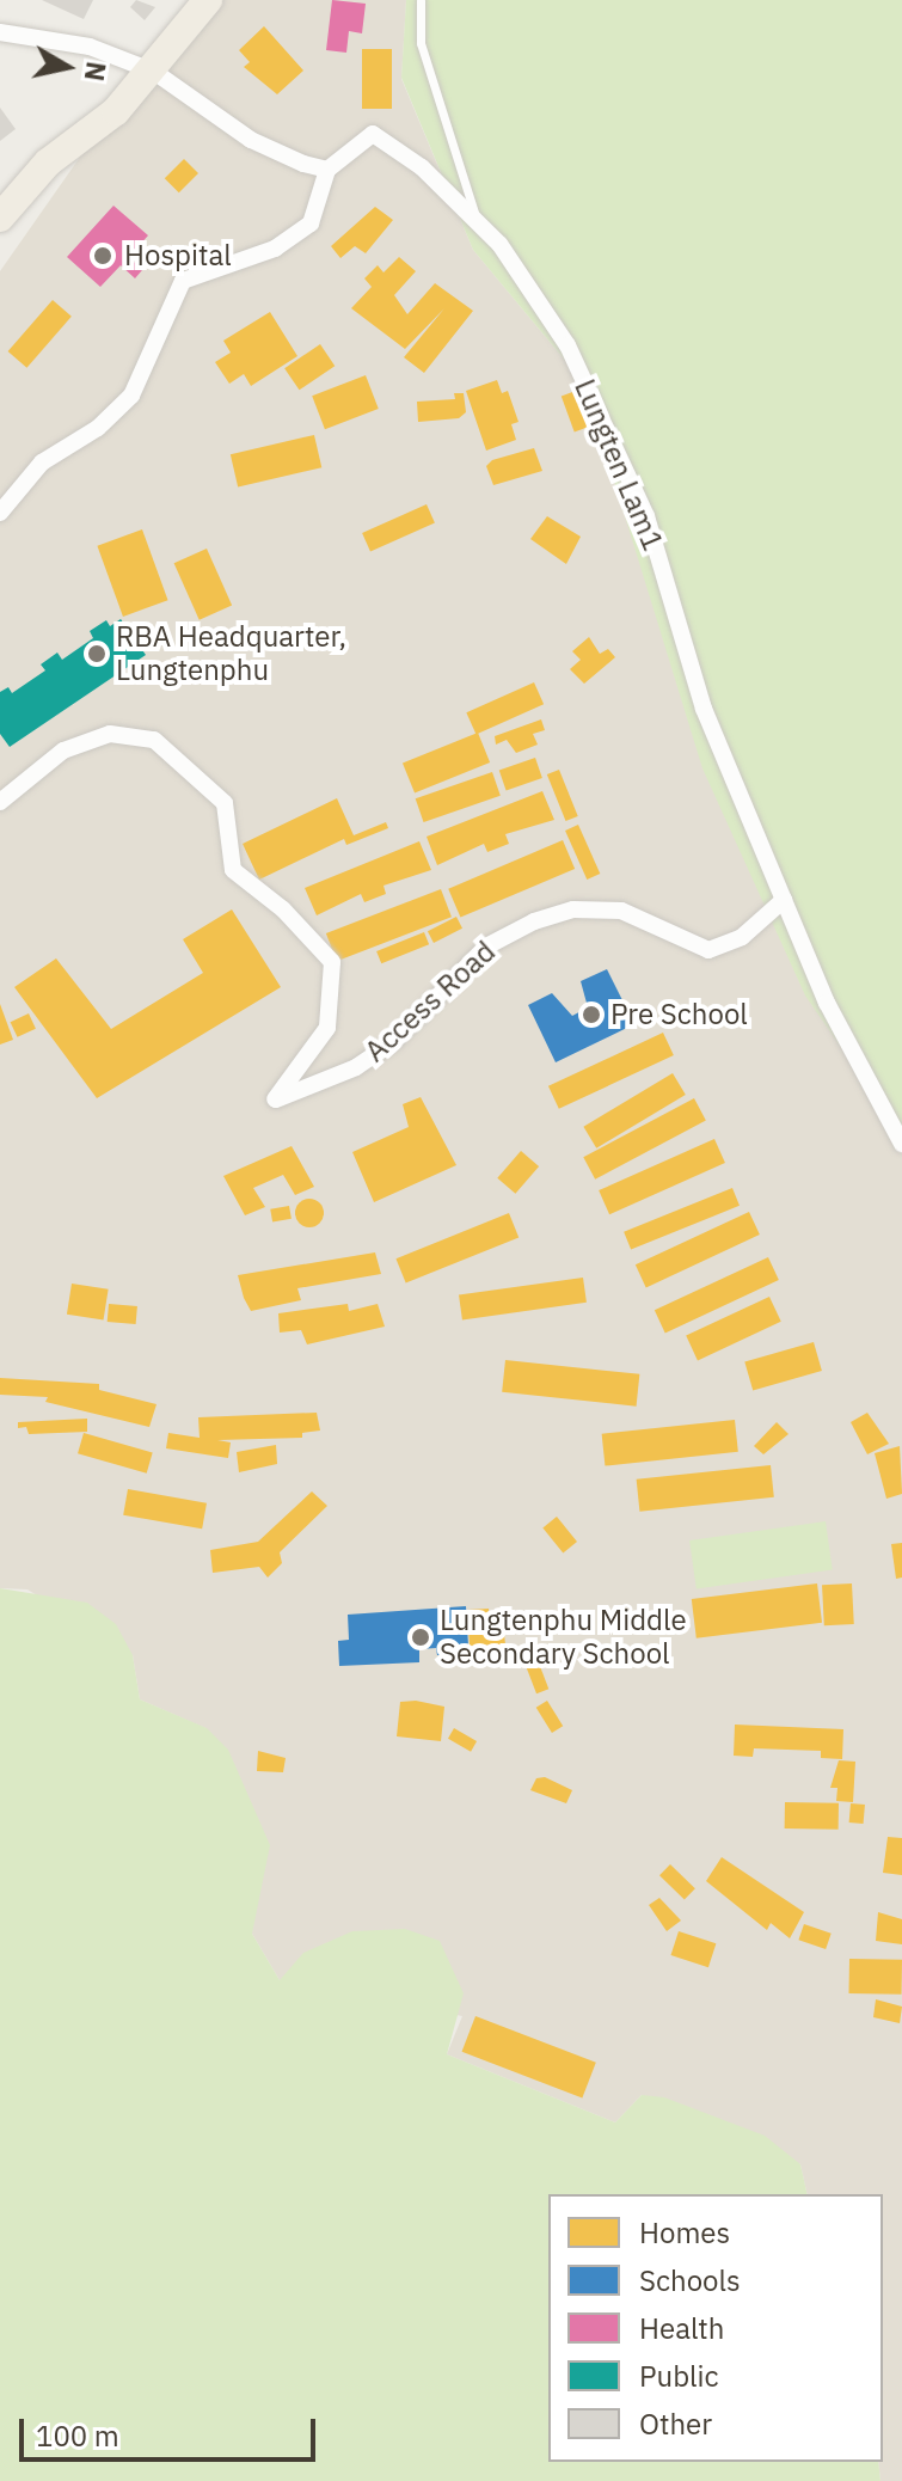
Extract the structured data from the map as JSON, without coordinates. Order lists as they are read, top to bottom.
{
  "streets": {
    "street": ["Lungten Lam1", "Access Road"]
  },
  "crossings": [
    ["Lungten Lam1", "Access Road"]
  ],
  "places": [
    "Hospital",
    "RBA Headquarter, Lungtenphu",
    "Pre School",
    "Lungtenphu Middle Secondary School"
  ],
  "legend": [
    "Homes",
    "Schools",
    "Health",
    "Public",
    "Other"
  ],
  "scale_bar": "100 m",
  "north": "right"
}
